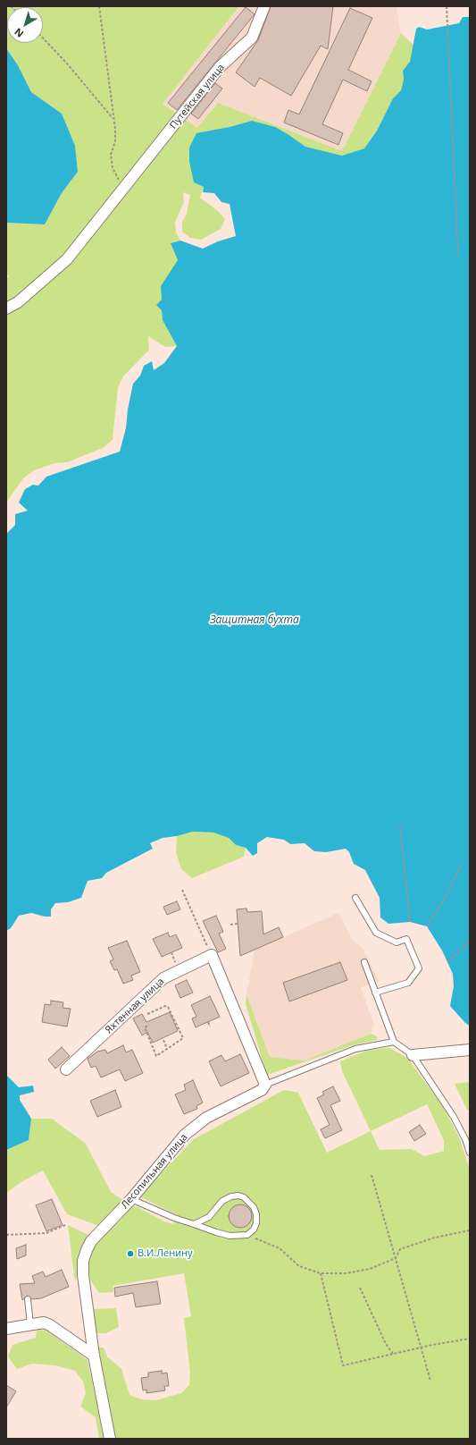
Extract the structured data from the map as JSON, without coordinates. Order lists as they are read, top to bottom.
{
  "streets": {
    "street": ["Путейская улица", "Яхтенная улица", "Лесопильная улица"]
  },
  "water": ["Защитная бухта"],
  "places": ["В.И.Ленину"],
  "north": "bottom left"
}
